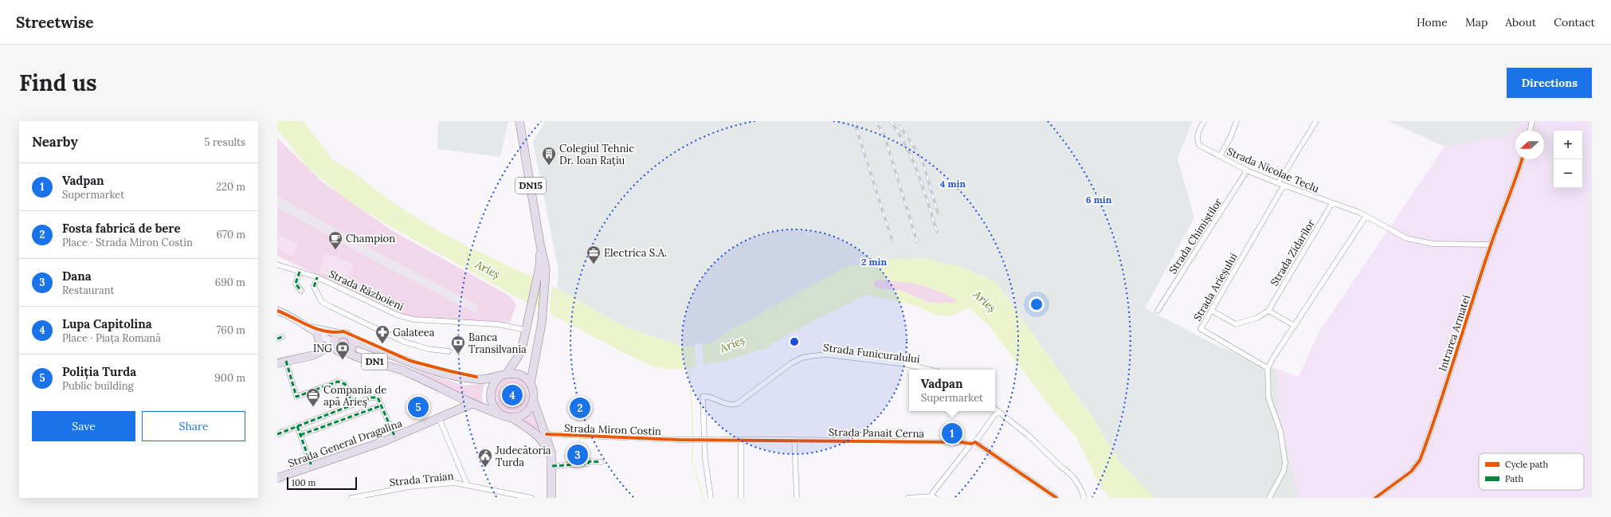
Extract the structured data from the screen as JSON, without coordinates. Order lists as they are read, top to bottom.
{
  "streets": {
    "main road": ["DN15", "DN1", "Strada General Dragalina"],
    "street": [
      "Strada Nicolae Teclu",
      "Strada Chimiștilor",
      "Strada Zidarilor",
      "Strada Arieșului",
      "Strada Războieni",
      "Intrarea Armatei",
      "Strada Funicuralului",
      "Strada Miron Costin",
      "Strada Panait Cerna",
      "Strada Traian"
    ]
  },
  "crossings": [
    ["Strada Nicolae Teclu", "Strada Chimiștilor"],
    ["Strada Nicolae Teclu", "Strada Zidarilor"],
    ["Strada Nicolae Teclu", "Strada Arieșului"],
    ["Strada Nicolae Teclu", "Intrarea Armatei"],
    ["DN15", "Strada Războieni"],
    ["DN15", "DN1"],
    ["DN1", "Strada Miron Costin"],
    ["DN1", "Strada General Dragalina"],
    ["Strada Miron Costin", "Strada Panait Cerna"]
  ],
  "water": ["Arieș"],
  "places": {
    "building": ["Colegiul Tehnic Dr. Ioan Rațiu"],
    "cafe": ["Champion"],
    "office": ["Electrica S.A.", "Compania de apă Arieș"],
    "pharmacy": ["Galateea"],
    "bank": ["Banca Transilvania", "ING"],
    "public building": ["Judecătoria Turda"]
  },
  "legend": ["Cycle path", "Path"],
  "scale_bar": "100 m",
  "north": "left",
  "page": {
    "header": "Streetwise",
    "nav": [
      "Home",
      "Map",
      "About",
      "Contact"
    ],
    "buttons": [
      "Directions",
      ["Save", "Share"]
    ],
    "title": "Find us",
    "heading": ["Nearby", "5 results"],
    "map_buttons": ["+", "−"],
    "list": [
      {
        "mark": "1",
        "name": "Vadpan",
        "note": "Supermarket",
        "value": "220 m"
      },
      {
        "mark": "2",
        "name": "Fosta fabrică de bere",
        "note": "Place · Strada Miron Costin",
        "value": "670 m"
      },
      {
        "mark": "3",
        "name": "Dana",
        "note": "Restaurant",
        "value": "690 m"
      },
      {
        "mark": "4",
        "name": "Lupa Capitolina",
        "note": "Place · Piața Romană",
        "value": "760 m"
      },
      {
        "mark": "5",
        "name": "Poliția Turda",
        "note": "Public building",
        "value": "900 m"
      }
    ],
    "popup": ["Vadpan", "Supermarket"],
    "pins": [
      "4",
      "5",
      "2",
      "1",
      "3"
    ],
    "scale": "100 m"
  },
  "rings": ["4 min", "6 min", "2 min"]
}
